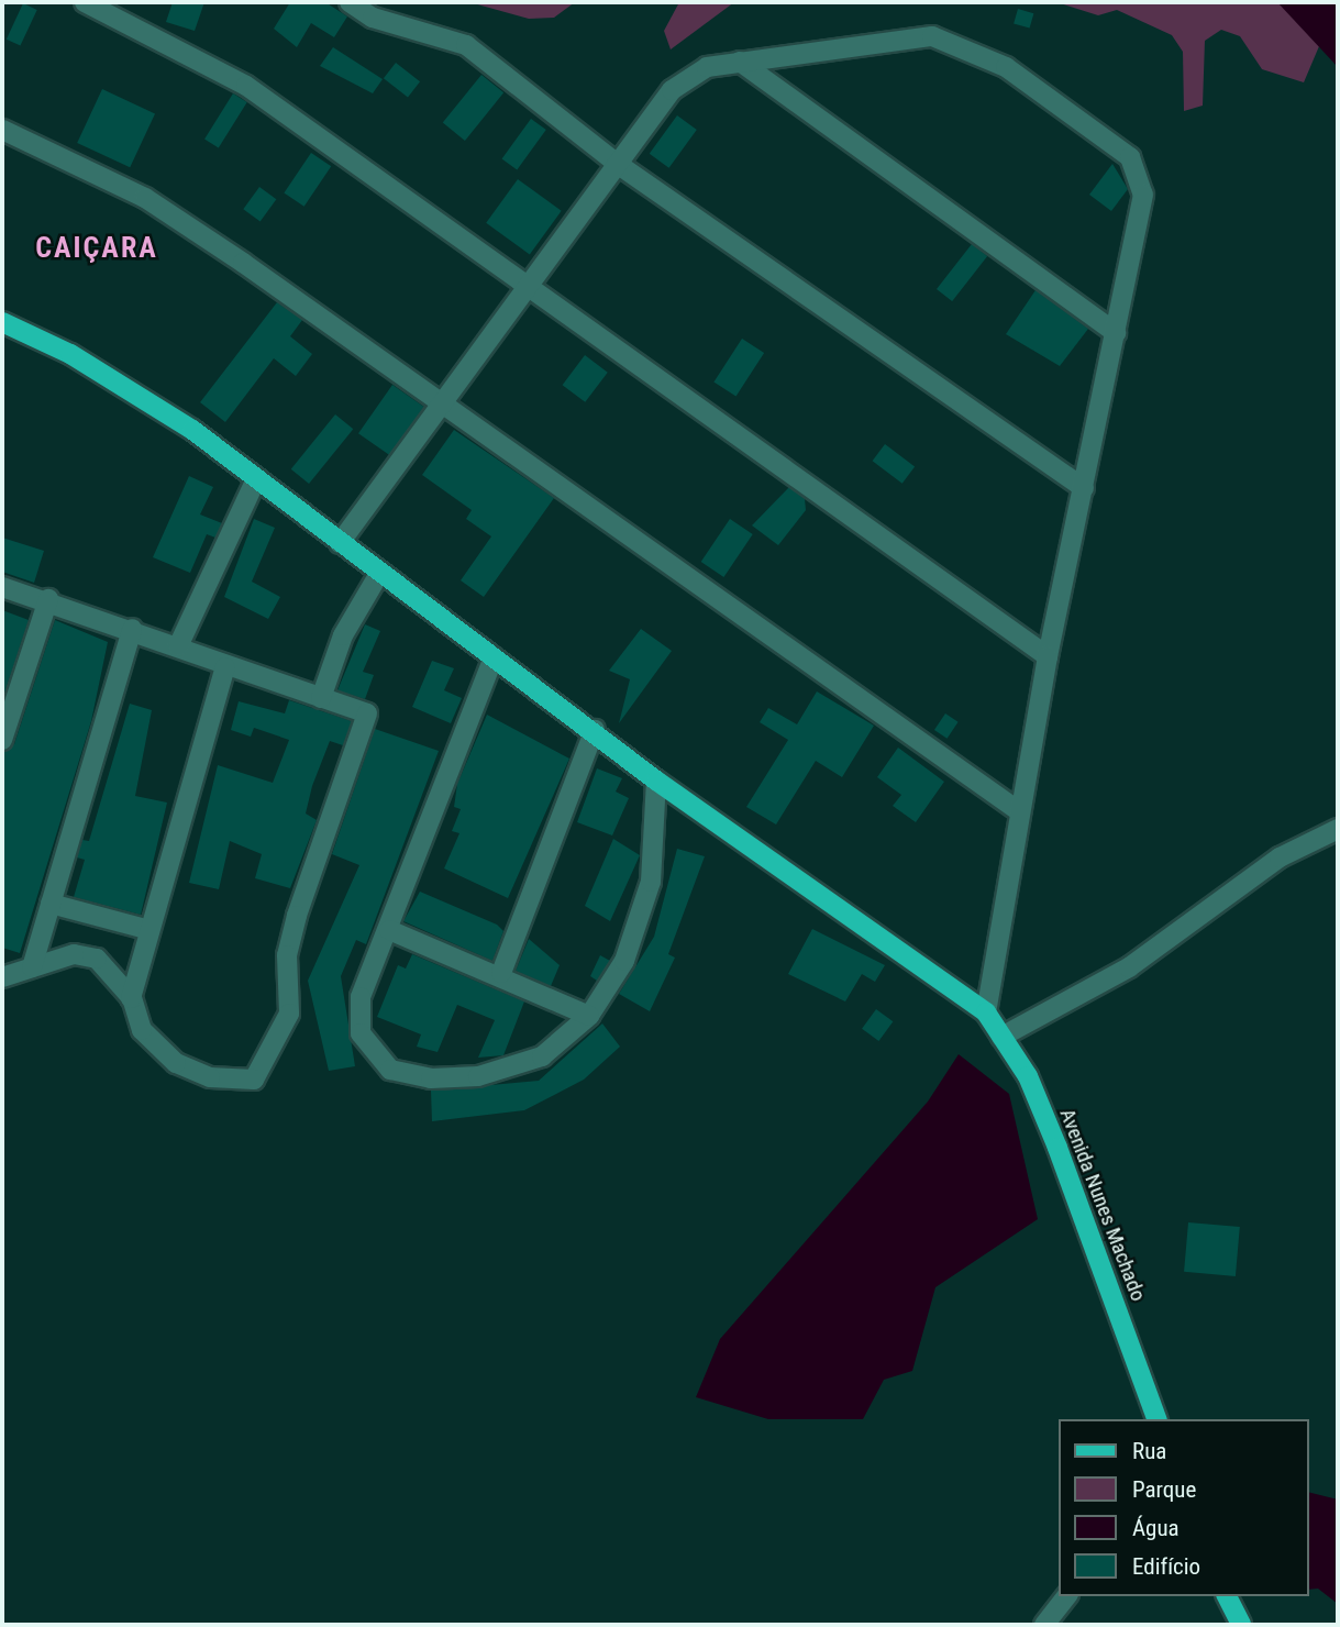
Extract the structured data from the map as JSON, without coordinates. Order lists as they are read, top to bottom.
{
  "streets": {
    "main road": ["Avenida Nunes Machado"]
  },
  "districts": ["CAIÇARA"],
  "legend": [
    "Rua",
    "Parque",
    "Água",
    "Edifício"
  ]
}
